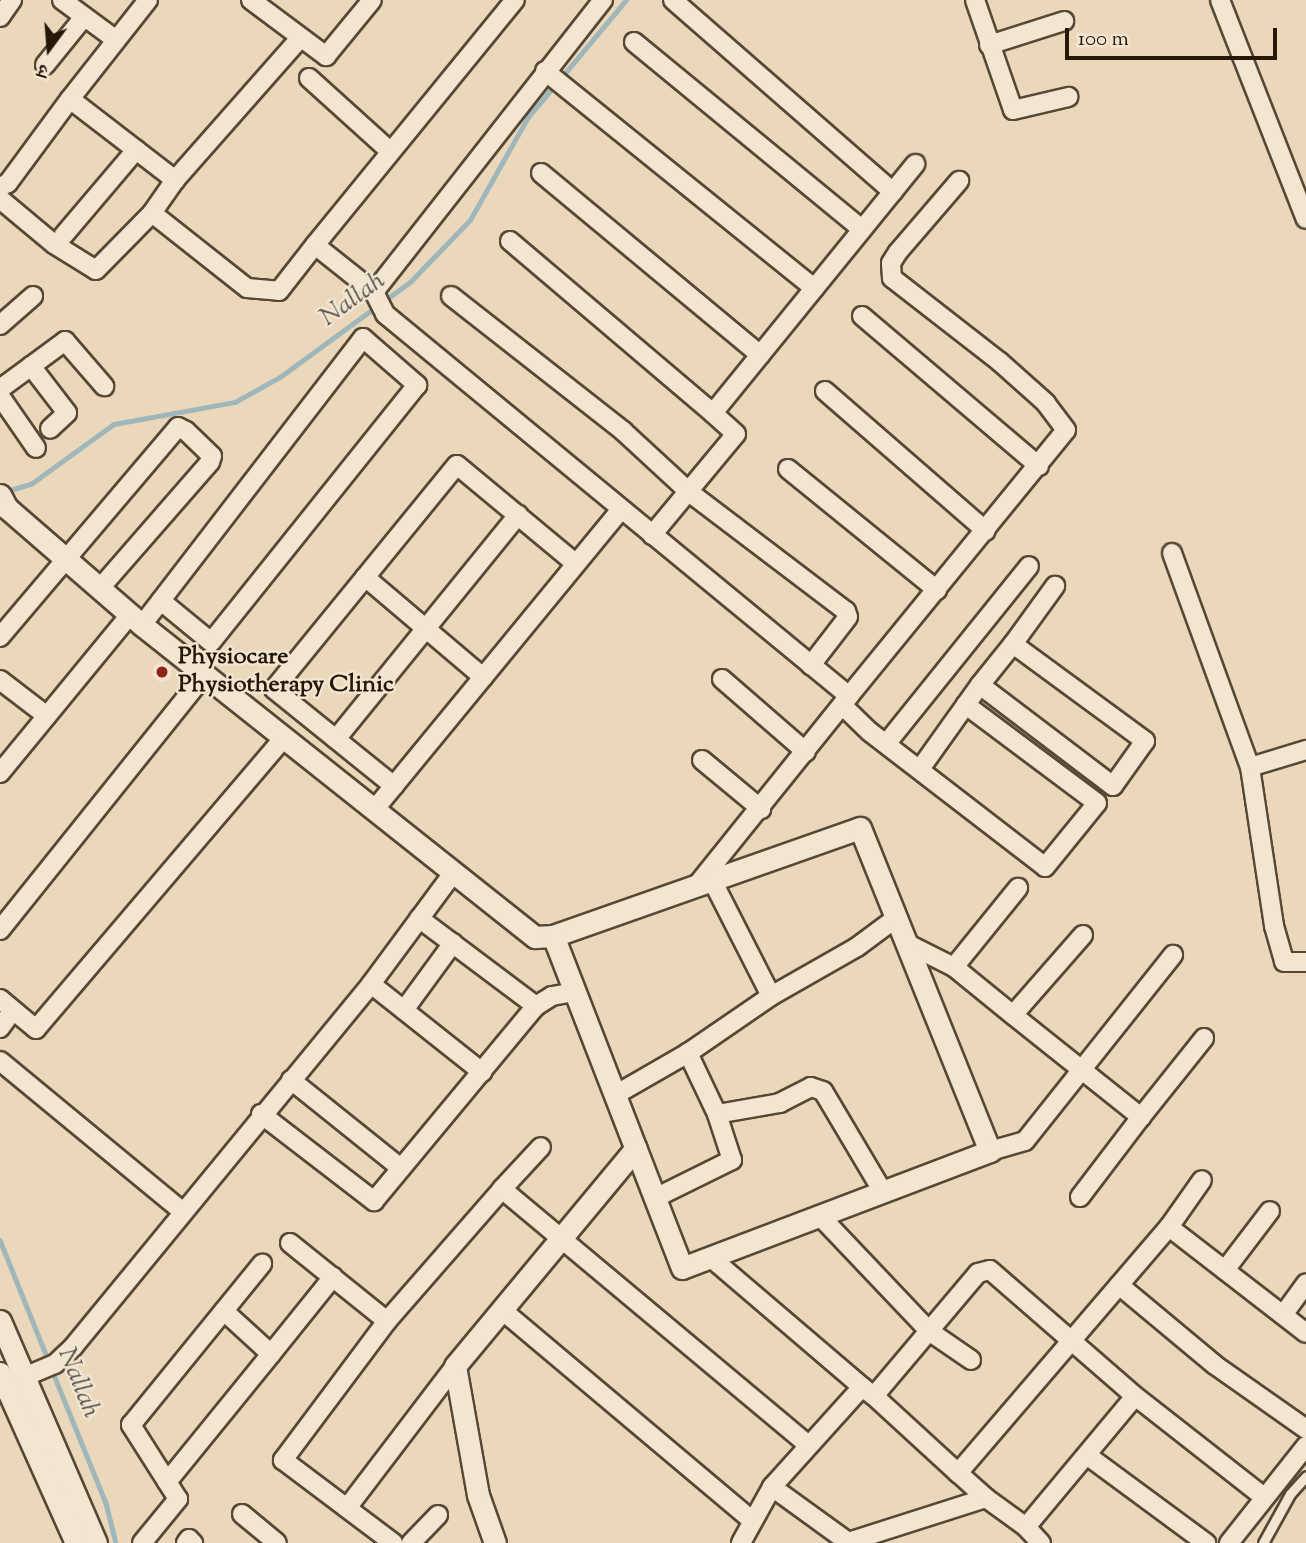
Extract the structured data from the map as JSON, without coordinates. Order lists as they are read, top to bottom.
{
  "water": ["Nallah"],
  "places": ["Physiocare Physiotherapy Clinic"],
  "scale_bar": "100 m",
  "north": "bottom"
}
